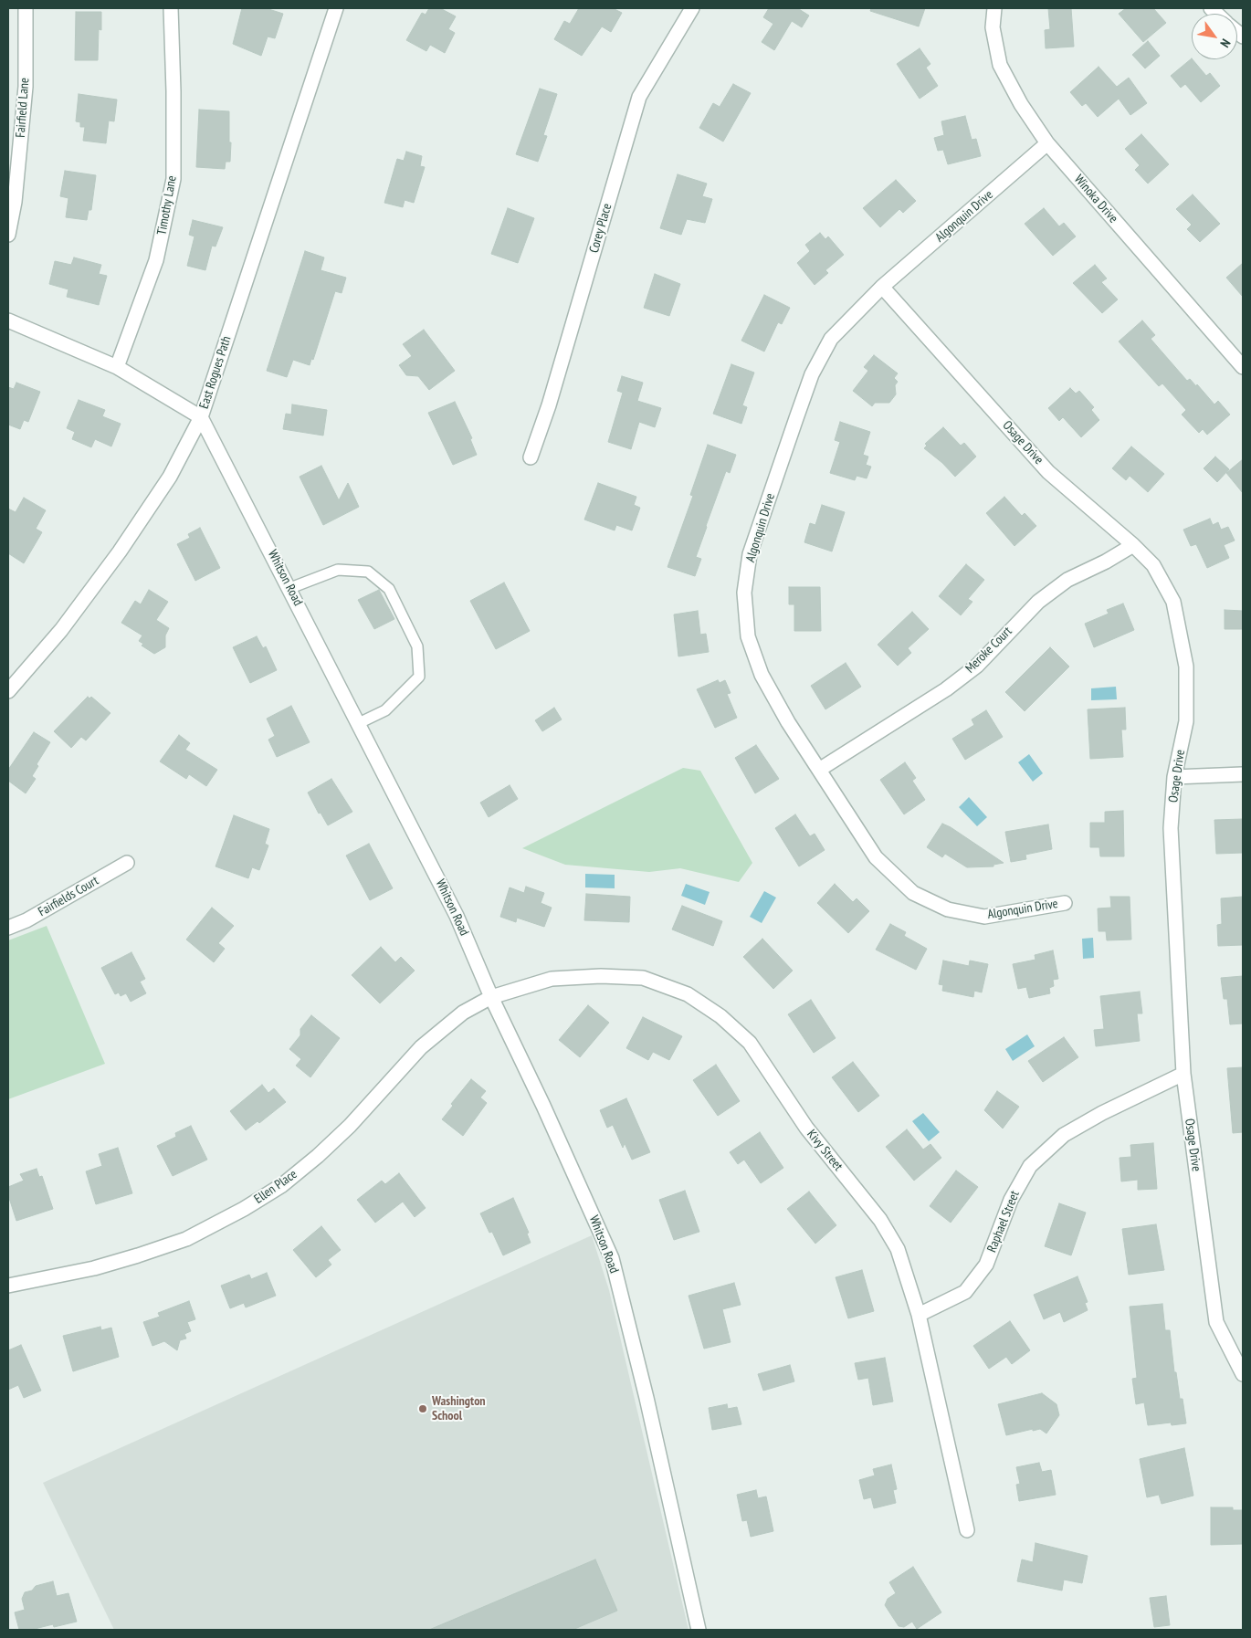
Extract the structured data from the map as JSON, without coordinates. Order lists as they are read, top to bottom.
{
  "streets": {
    "street": [
      "Fairfield Lane",
      "Winoka Drive",
      "Timothy Lane",
      "Algonquin Drive",
      "Corey Place",
      "East Rogues Path",
      "Osage Drive",
      "Whitson Road",
      "Meroke Court",
      "Fairfields Court",
      "Kivy Street",
      "Ellen Place",
      "Raphael Street"
    ]
  },
  "crossings": [
    ["Winoka Drive", "Algonquin Drive"],
    ["Algonquin Drive", "Osage Drive"],
    ["Algonquin Drive", "Meroke Court"],
    ["East Rogues Path", "Whitson Road"],
    ["Osage Drive", "Meroke Court"],
    ["Osage Drive", "Raphael Street"],
    ["Whitson Road", "Kivy Street"],
    ["Whitson Road", "Ellen Place"],
    ["Kivy Street", "Ellen Place"],
    ["Kivy Street", "Raphael Street"]
  ],
  "places": ["Washington School"],
  "north": "bottom right"
}
